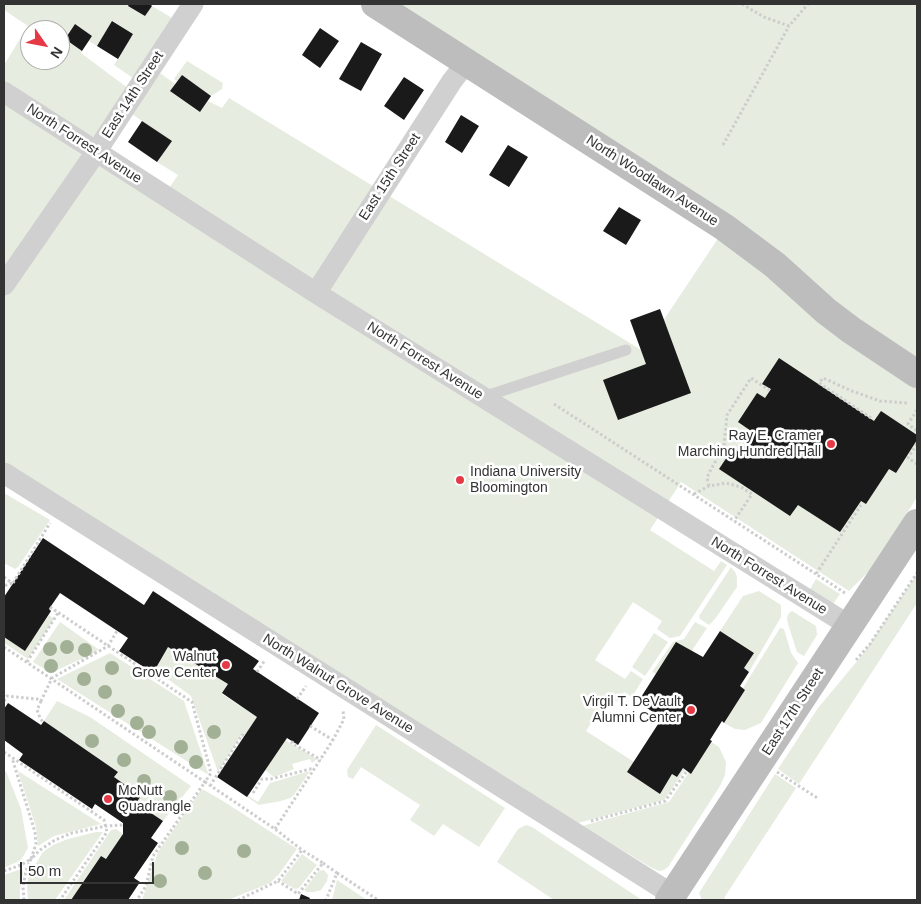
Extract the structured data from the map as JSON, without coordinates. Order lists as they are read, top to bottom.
{
  "streets": {
    "street": [
      "East 14th Street",
      "North Forrest Avenue",
      "East 15th Street",
      "North Woodlawn Avenue",
      "North Walnut Grove Avenue",
      "East 17th Street"
    ]
  },
  "crossings": [
    ["East 14th Street", "North Forrest Avenue"],
    ["North Forrest Avenue", "East 15th Street"],
    ["North Forrest Avenue", "East 17th Street"],
    ["East 15th Street", "North Woodlawn Avenue"],
    ["North Walnut Grove Avenue", "East 17th Street"]
  ],
  "places": [
    "Ray E. Cramer Marching Hundred Hall",
    "Indiana University Bloomington",
    "Walnut Grove Center",
    "Virgil T. DeVault Alumni Center",
    "McNutt Quadrangle"
  ],
  "scale_bar": "50 m",
  "north": "bottom right"
}
